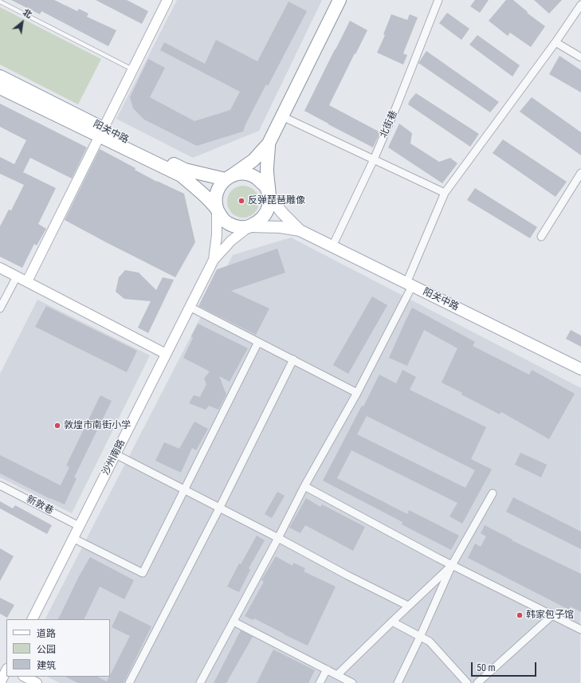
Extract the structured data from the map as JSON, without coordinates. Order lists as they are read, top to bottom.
{
  "streets": {
    "highway": ["阳关中路"],
    "main road": ["沙州南路"],
    "street": ["北街巷", "新敦巷"]
  },
  "crossings": [
    ["北街巷", "阳关中路"],
    ["沙州南路", "新敦巷"]
  ],
  "places": ["反弹琵琶雕像", "敦煌市南街小学", "韩家包子馆"],
  "legend": ["道路", "公园", "建筑"],
  "scale_bar": "50 m",
  "north": "top right"
}
